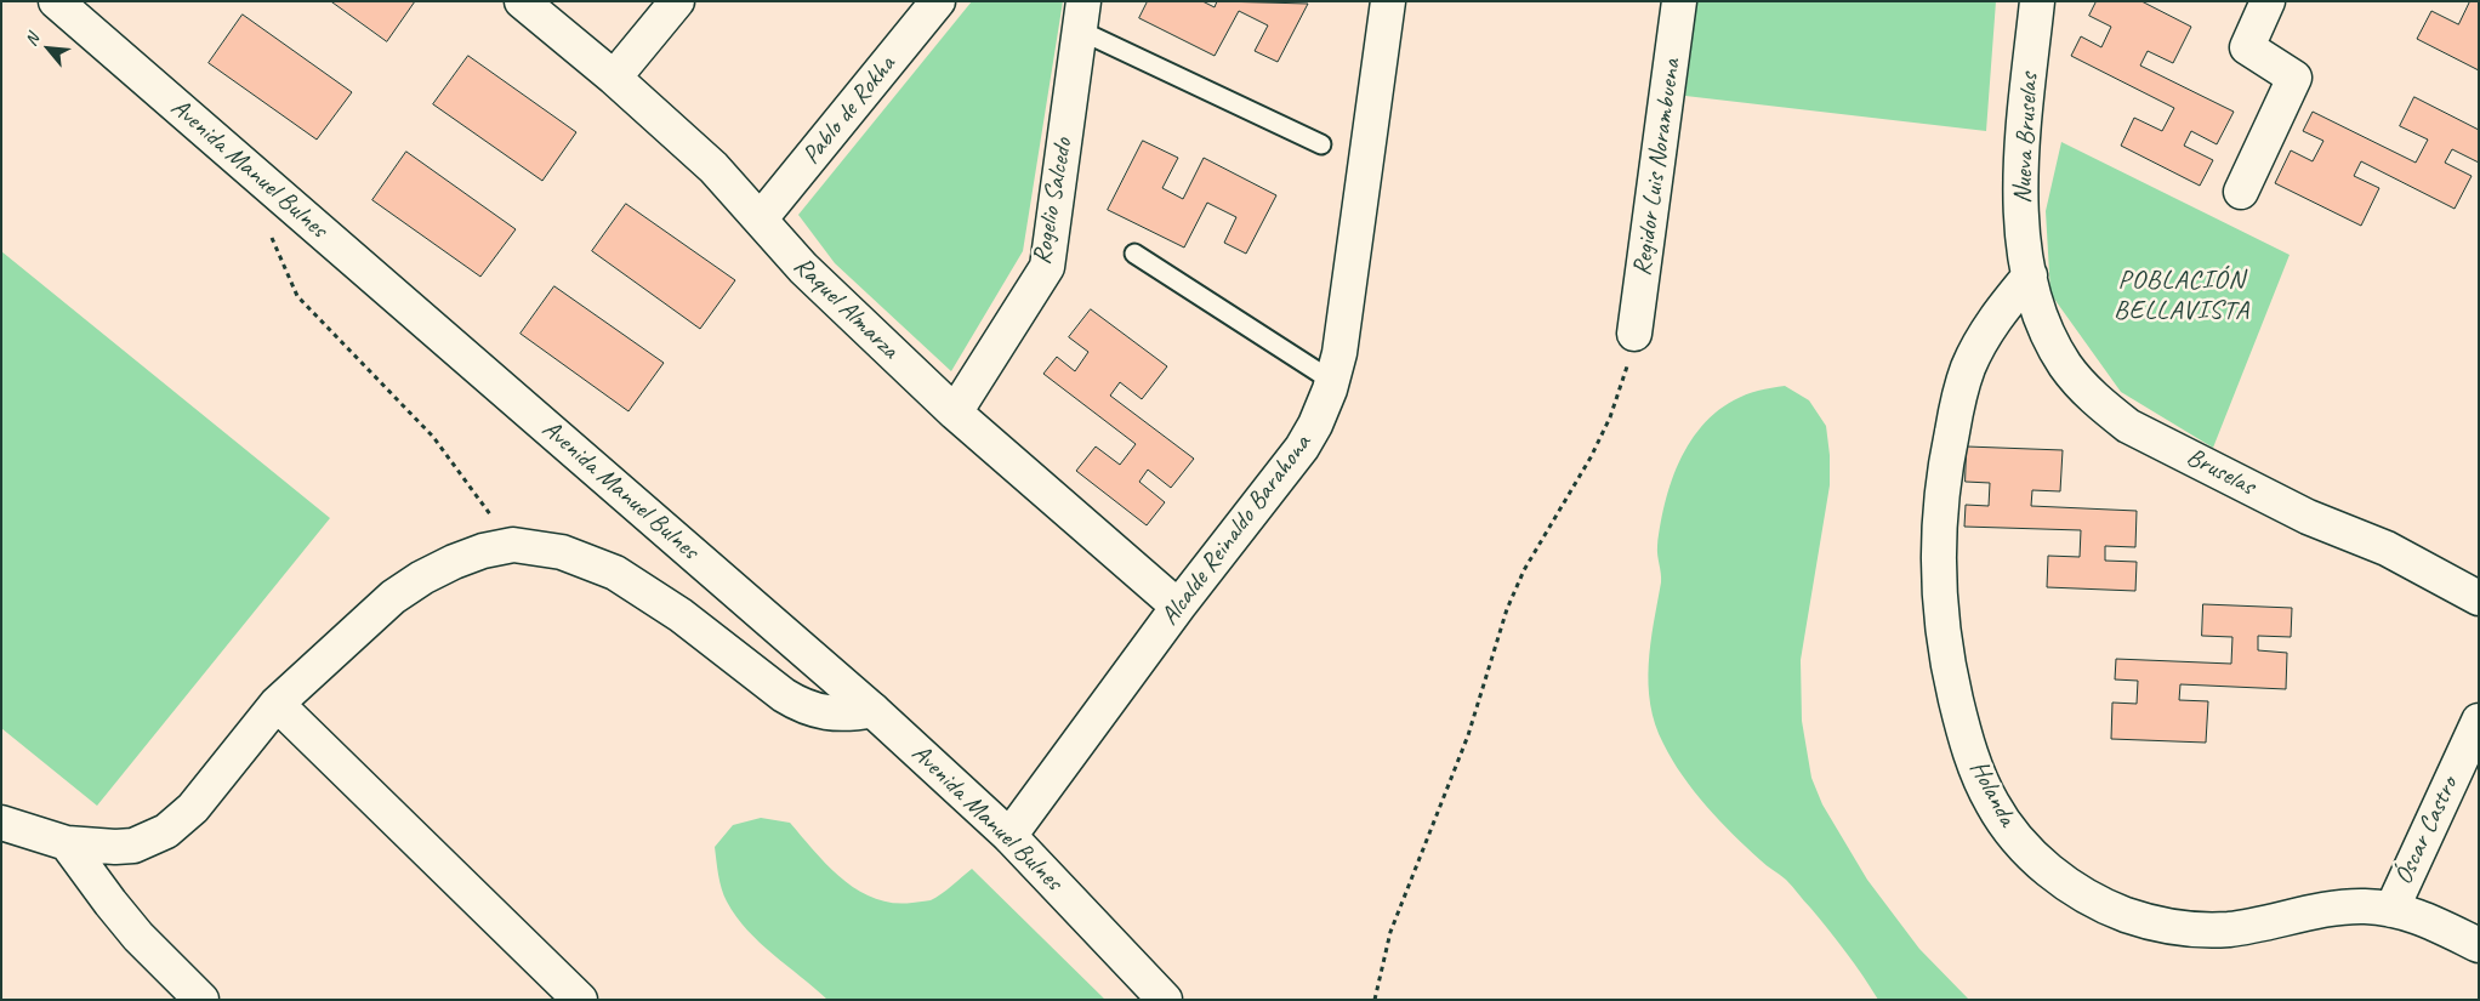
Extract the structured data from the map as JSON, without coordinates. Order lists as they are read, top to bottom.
{
  "streets": {
    "street": [
      "Pablo de Rokha",
      "Nueva Bruselas",
      "Regidor Luis Norambuena",
      "Avenida Manuel Bulnes",
      "Rogelio Salcedo",
      "Raquel Almarza",
      "Bruselas",
      "Alcalde Reinaldo Barahona",
      "Holanda",
      "Óscar Castro"
    ]
  },
  "crossings": [
    ["Pablo de Rokha", "Raquel Almarza"],
    ["Nueva Bruselas", "Bruselas"],
    ["Nueva Bruselas", "Holanda"],
    ["Avenida Manuel Bulnes", "Alcalde Reinaldo Barahona"],
    ["Rogelio Salcedo", "Raquel Almarza"],
    ["Raquel Almarza", "Alcalde Reinaldo Barahona"],
    ["Bruselas", "Holanda"],
    ["Holanda", "Óscar Castro"]
  ],
  "districts": ["POBLACIÓN BELLAVISTA"],
  "north": "top left"
}
